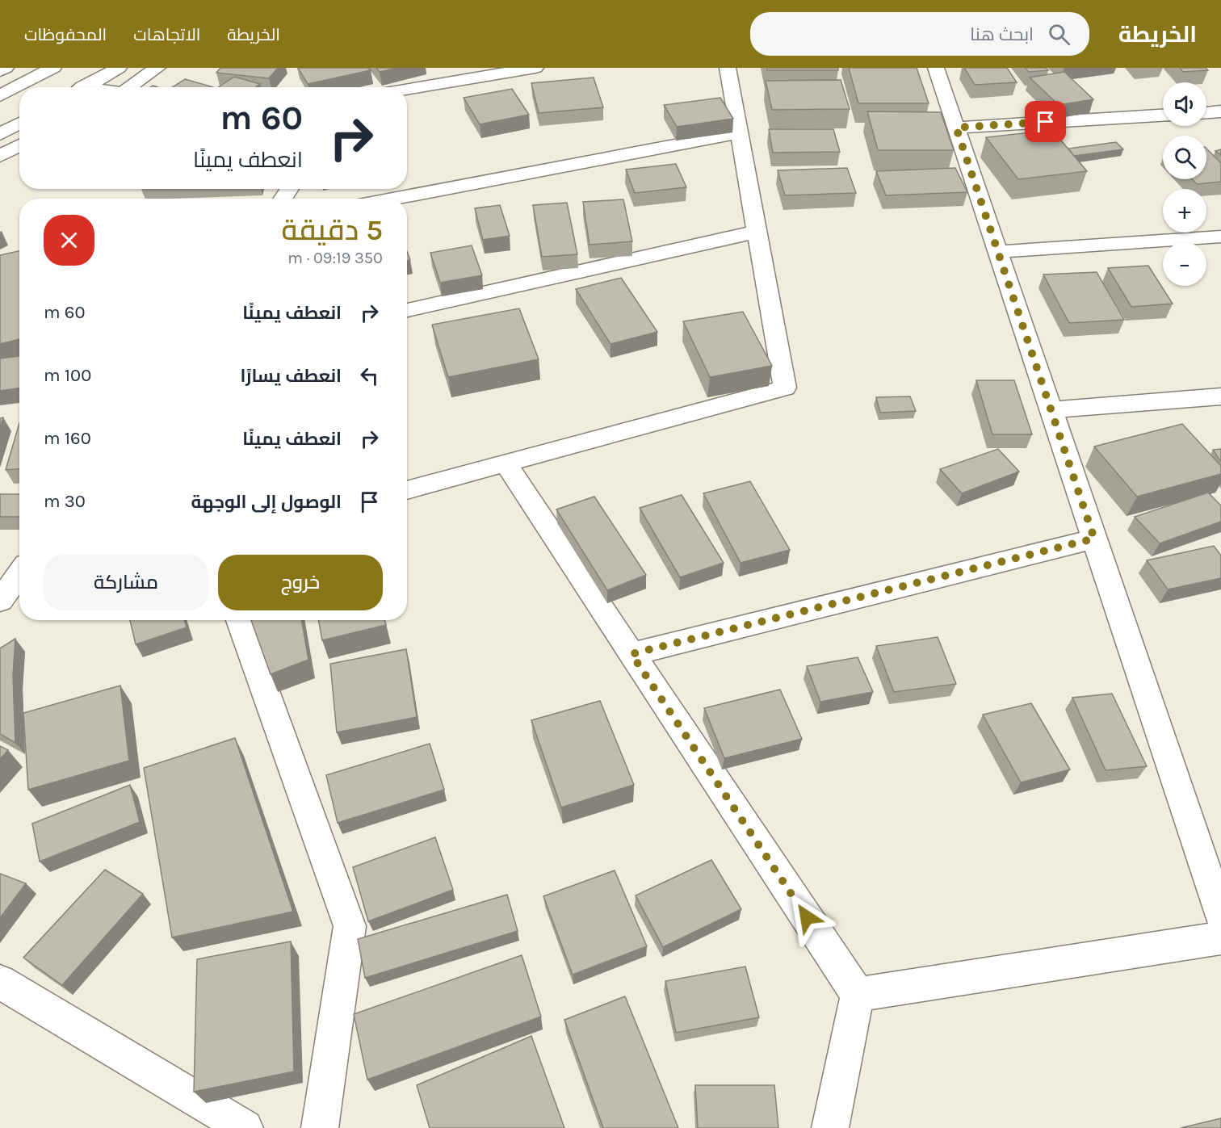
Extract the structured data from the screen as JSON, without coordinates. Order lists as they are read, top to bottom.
{
  "page": {
    "header": "الخريطة",
    "search": "ابحث هنا",
    "nav": ["الخريطة", "الاتجاهات", "المحفوظات"],
    "map_buttons": ["+", "−"],
    "turn": ["60 m", "انعطف يمينًا"],
    "heading": ["5 دقيقة", "350 m · 09:19"],
    "list": [
      {
        "name": "انعطف يمينًا",
        "value": "60 m"
      },
      {
        "name": "انعطف يسارًا",
        "value": "100 m"
      },
      {
        "name": "انعطف يمينًا",
        "value": "160 m"
      },
      {
        "name": "الوصول إلى الوجهة",
        "value": "30 m"
      }
    ],
    "buttons": ["خروج", "مشاركة"]
  }
}
